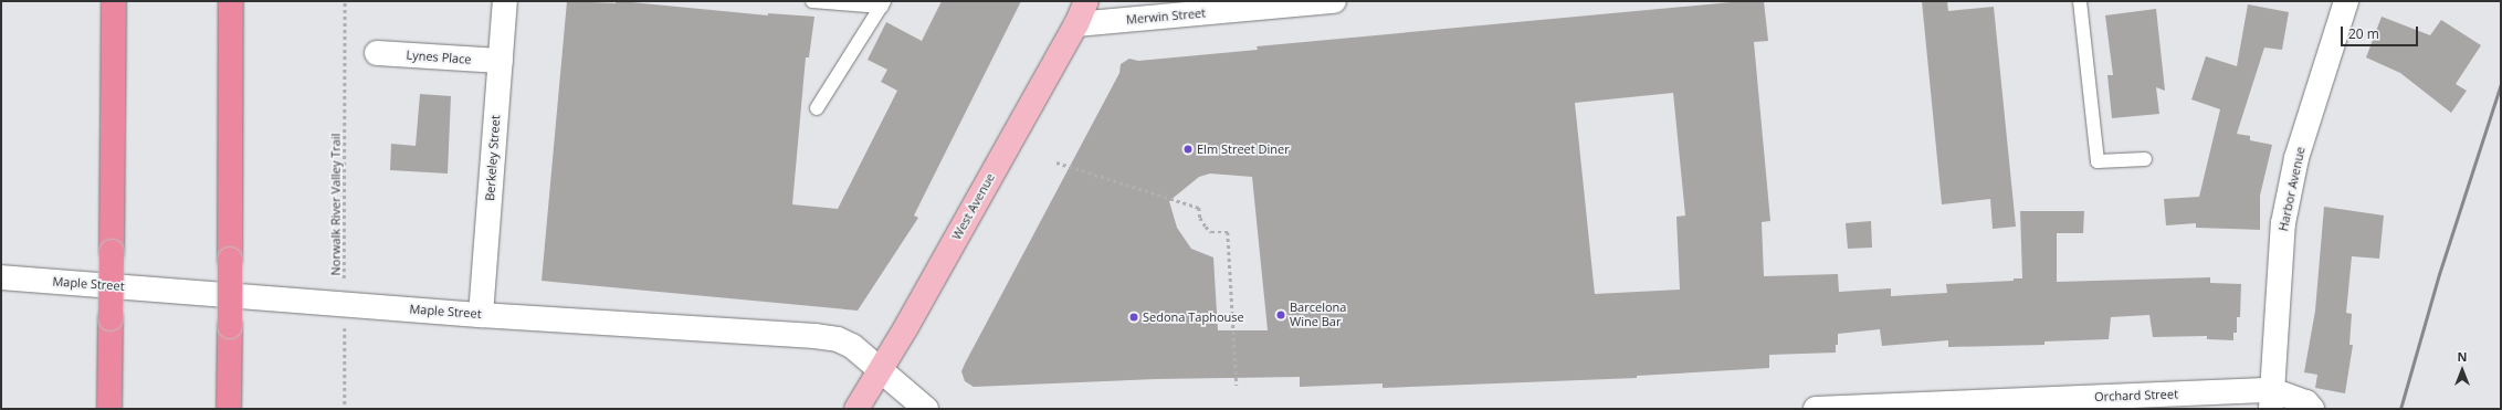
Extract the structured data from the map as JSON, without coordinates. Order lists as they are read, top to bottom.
{
  "streets": {
    "main road": ["West Avenue"],
    "street": [
      "Merwin Street",
      "Lynes Place",
      "Berkeley Street",
      "Harbor Avenue",
      "Maple Street",
      "Orchard Street"
    ],
    "path": ["Norwalk River Valley Trail"]
  },
  "crossings": [
    ["Merwin Street", "West Avenue"],
    ["Lynes Place", "Berkeley Street"],
    ["Berkeley Street", "Maple Street"],
    ["Harbor Avenue", "Orchard Street"],
    ["Norwalk River Valley Trail", "Maple Street"],
    ["West Avenue", "Maple Street"]
  ],
  "places": ["Elm Street Diner", "Barcelona Wine Bar", "Sedona Taphouse"],
  "scale_bar": "20 m",
  "north": "top"
}
